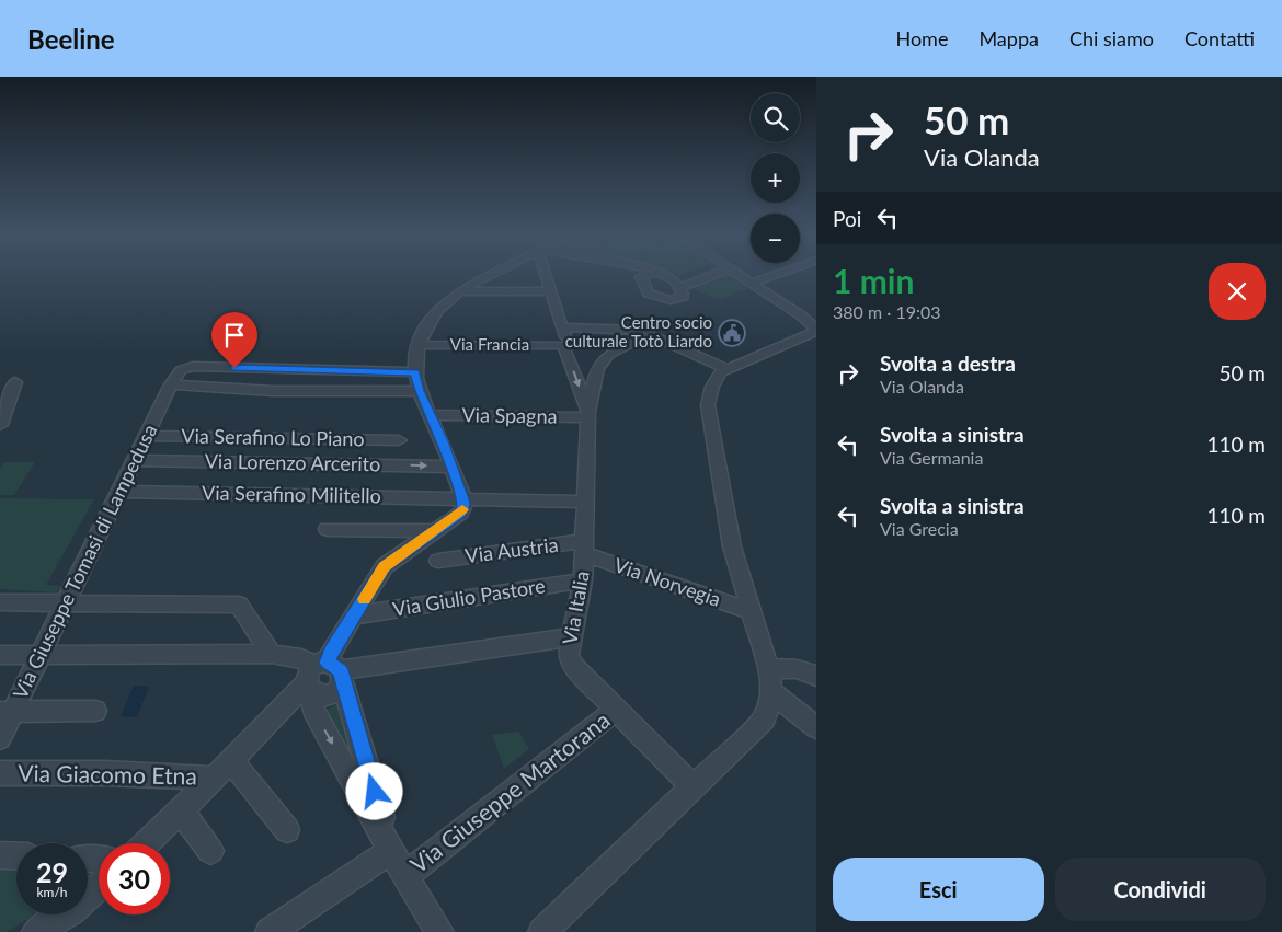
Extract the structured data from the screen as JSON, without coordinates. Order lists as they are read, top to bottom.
{
  "streets": {
    "street": [
      "Via Francia",
      "Via Spagna",
      "Via Serafino Lo Piano",
      "Via Lorenzo Arcerito",
      "Via Serafino Militello",
      "Via Austria",
      "Via Giuseppe Tomasi di Lampedusa",
      "Via Norvegia",
      "Via Giulio Pastore",
      "Via Italia",
      "Via Giacomo Etna",
      "Via Giuseppe Martorana"
    ]
  },
  "crossings": [
    ["Via Spagna", "Via Italia"],
    ["Via Serafino Lo Piano", "Via Giuseppe Tomasi di Lampedusa"],
    ["Via Lorenzo Arcerito", "Via Giuseppe Tomasi di Lampedusa"],
    ["Via Serafino Militello", "Via Giuseppe Tomasi di Lampedusa"],
    ["Via Serafino Militello", "Via Italia"],
    ["Via Austria", "Via Norvegia"],
    ["Via Austria", "Via Italia"],
    ["Via Norvegia", "Via Italia"],
    ["Via Giulio Pastore", "Via Italia"],
    ["Via Italia", "Via Giuseppe Martorana"]
  ],
  "places": {
    "public building": ["Centro socio culturale Totò Liardo"]
  },
  "page": {
    "header": "Beeline",
    "nav": [
      "Home",
      "Mappa",
      "Chi siamo",
      "Contatti"
    ],
    "turn": ["50 m", "Via Olanda"],
    "map_buttons": ["+", "−"],
    "then": "Poi",
    "heading": ["1 min", "380 m · 19:03"],
    "list": [
      {
        "name": "Svolta a destra",
        "note": "Via Olanda",
        "value": "50 m"
      },
      {
        "name": "Svolta a sinistra",
        "note": "Via Germania",
        "value": "110 m"
      },
      {
        "name": "Svolta a sinistra",
        "note": "Via Grecia",
        "value": "110 m"
      }
    ],
    "speed": "29 km/h",
    "limit": "30",
    "buttons": ["Esci", "Condividi"]
  }
}
